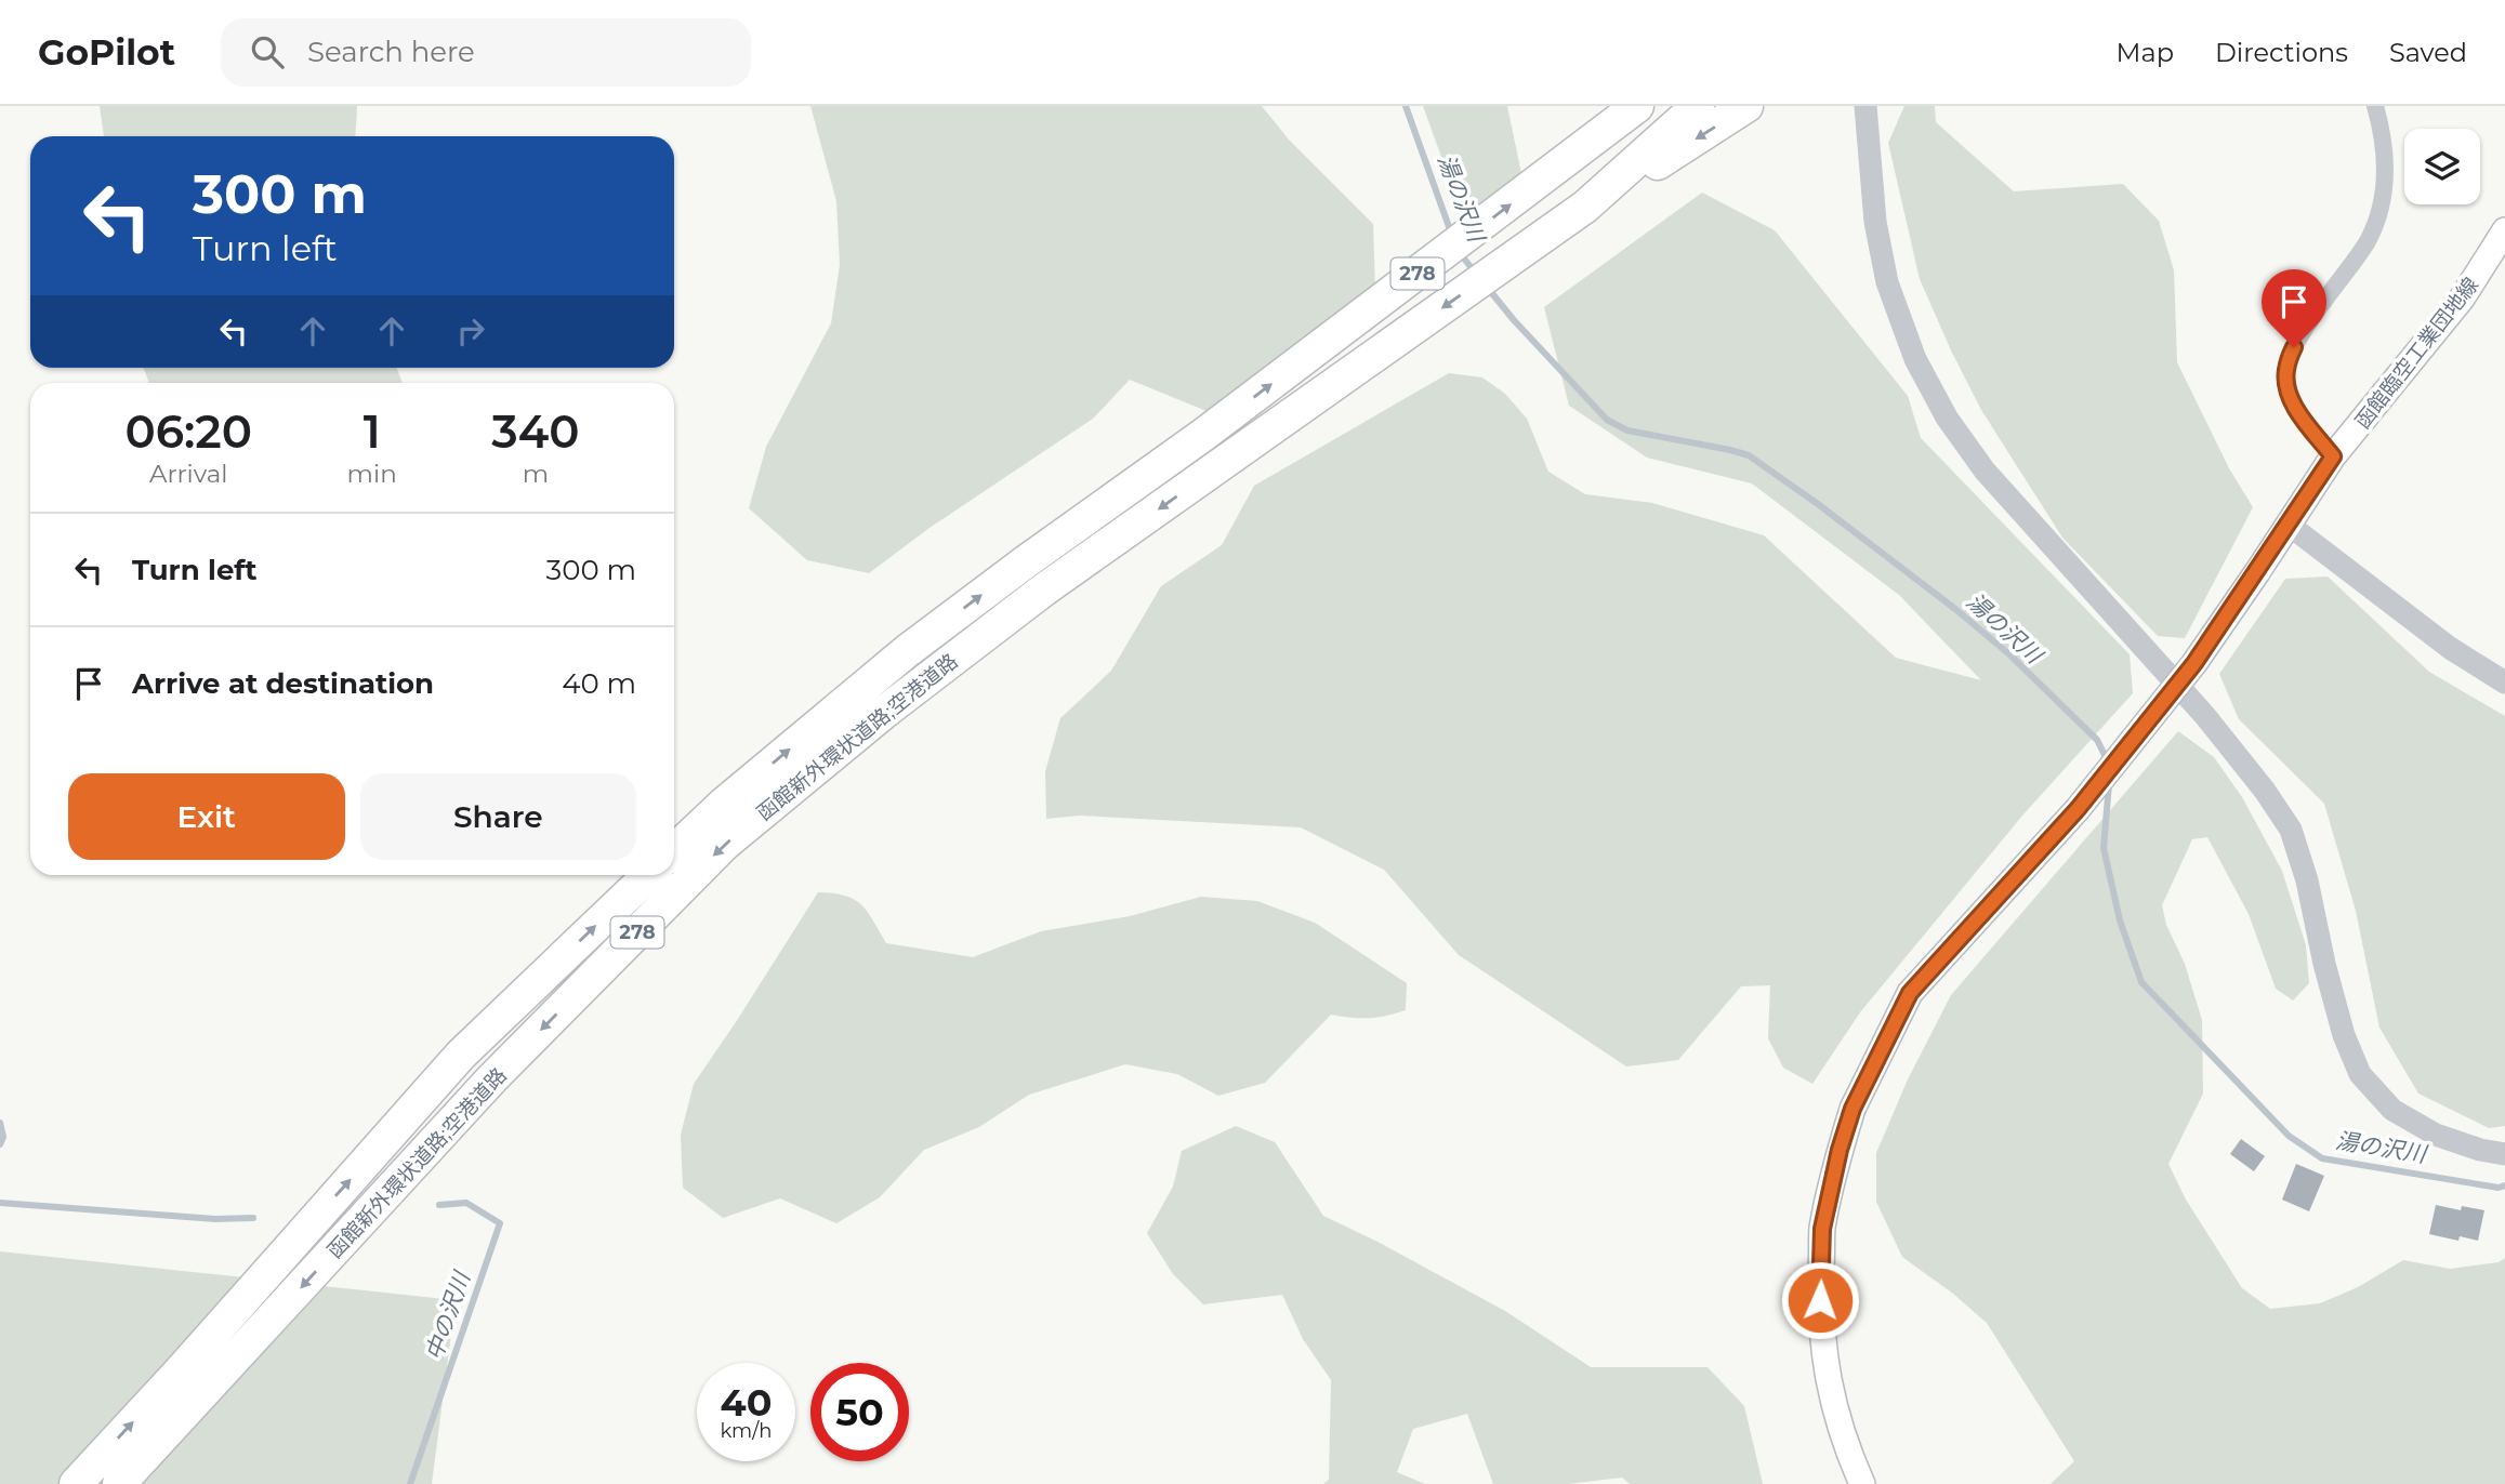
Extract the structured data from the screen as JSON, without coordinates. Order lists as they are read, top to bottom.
{
  "streets": {
    "highway": ["278", "函館新外環状道路;空港道路"],
    "main road": ["函館臨空工業団地線"]
  },
  "water": ["湯の沢川", "中の沢川"],
  "page": {
    "header": "GoPilot",
    "search": "Search here",
    "nav": ["Map", "Directions", "Saved"],
    "turn": ["300 m", "Turn left"],
    "eta": [
      "06:20",
      "Arrival",
      "1",
      "min",
      "340",
      "m"
    ],
    "list": [
      {
        "name": "Turn left",
        "value": "300 m"
      },
      {
        "name": "Arrive at destination",
        "value": "40 m"
      }
    ],
    "buttons": ["Exit", "Share"],
    "speed": "40 km/h",
    "limit": "50"
  }
}
